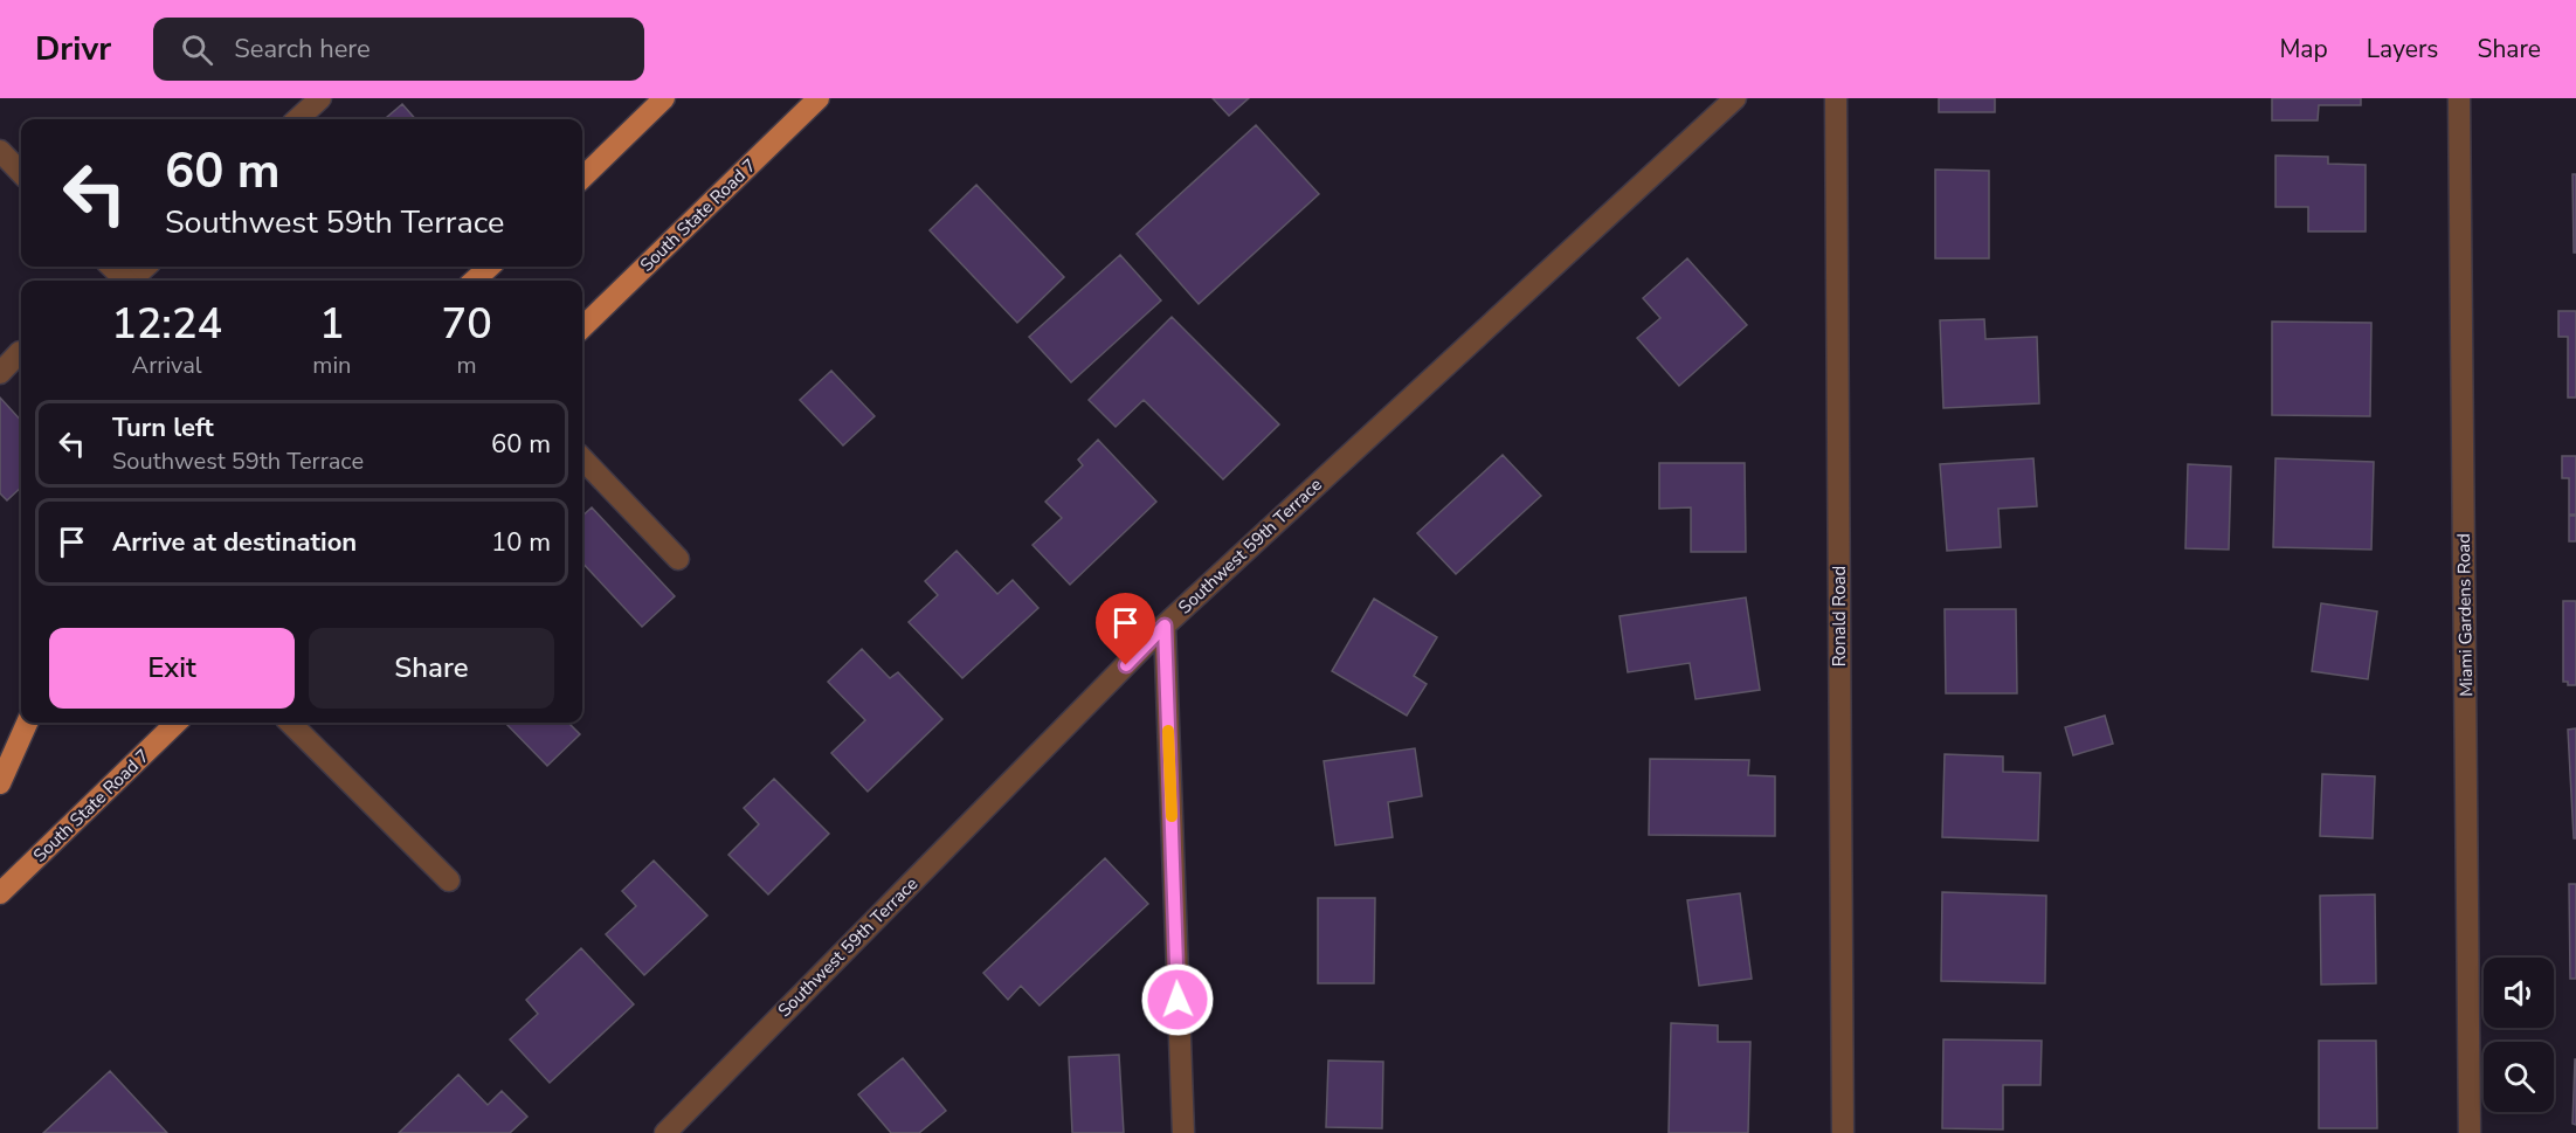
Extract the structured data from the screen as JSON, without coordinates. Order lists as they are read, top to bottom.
{
  "streets": {
    "main road": ["South State Road 7"],
    "street": ["Southwest 59th Terrace", "Miami Gardens Road", "Ronald Road"]
  },
  "page": {
    "header": "Drivr",
    "search": "Search here",
    "nav": ["Map", "Layers", "Share"],
    "turn": ["60 m", "Southwest 59th Terrace"],
    "eta": [
      "12:24",
      "Arrival",
      "1",
      "min",
      "70",
      "m"
    ],
    "list": [
      {
        "name": "Turn left",
        "note": "Southwest 59th Terrace",
        "value": "60 m"
      },
      {
        "name": "Arrive at destination",
        "value": "10 m"
      }
    ],
    "buttons": ["Exit", "Share"]
  }
}
